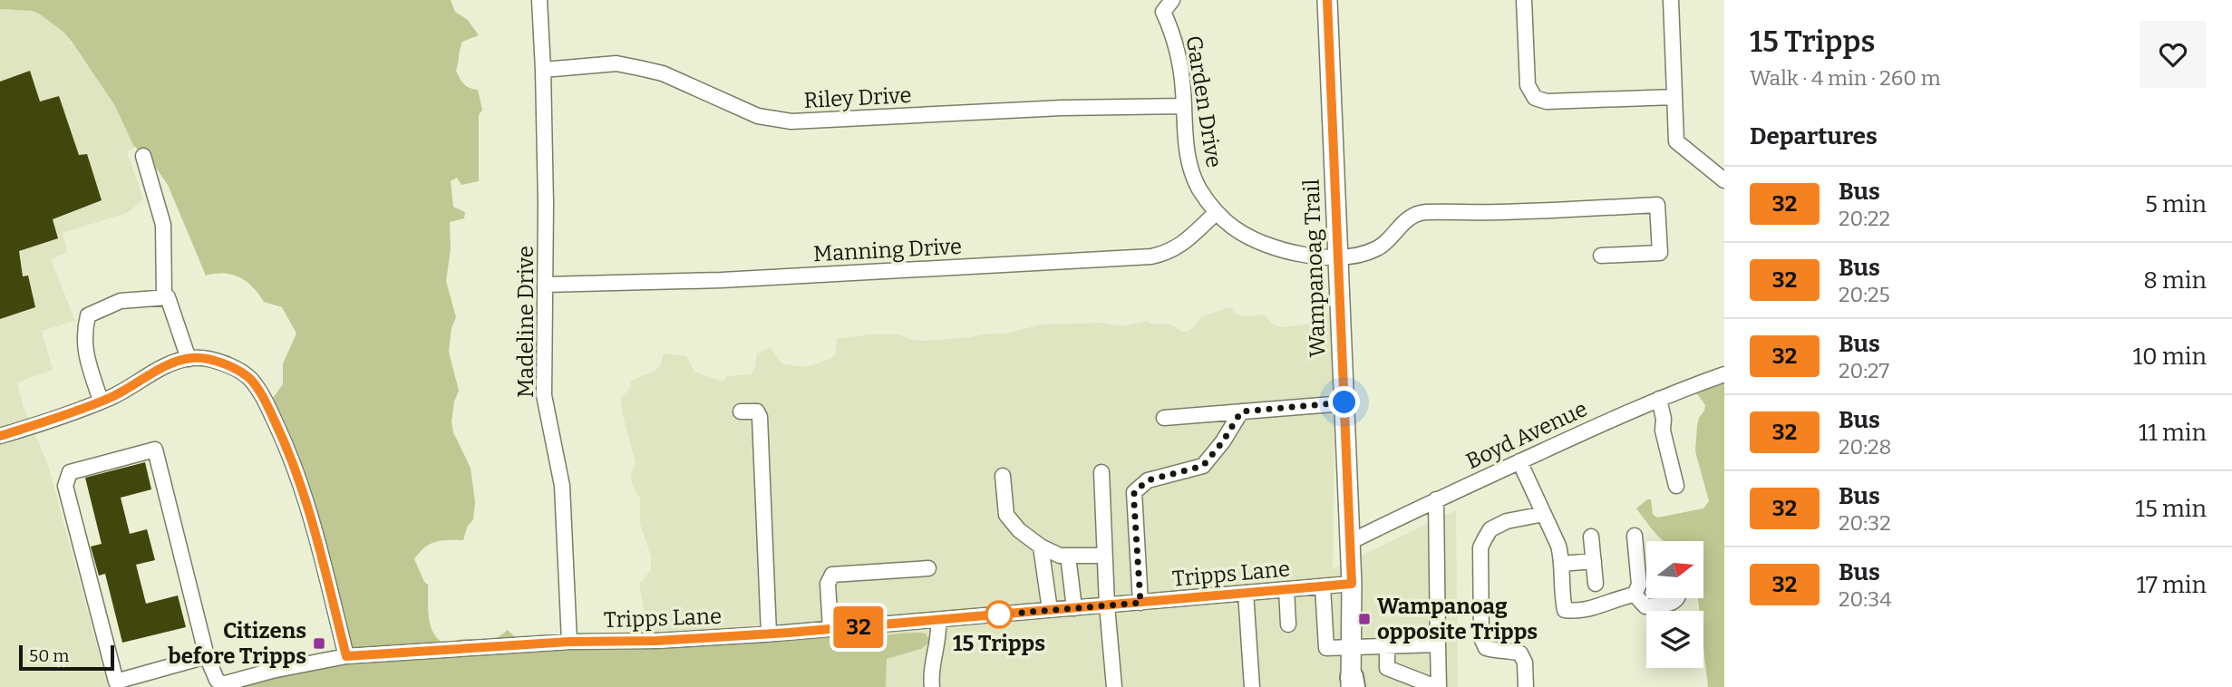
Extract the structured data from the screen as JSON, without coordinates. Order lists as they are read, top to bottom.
{
  "streets": {
    "main road": ["Wampanoag Trail"],
    "street": [
      "Riley Drive",
      "Garden Drive",
      "Manning Drive",
      "Madeline Drive",
      "Boyd Avenue",
      "Tripps Lane"
    ]
  },
  "crossings": [
    ["Riley Drive", "Garden Drive"],
    ["Riley Drive", "Madeline Drive"],
    ["Garden Drive", "Manning Drive"],
    ["Garden Drive", "Wampanoag Trail"],
    ["Manning Drive", "Madeline Drive"],
    ["Wampanoag Trail", "Boyd Avenue"],
    ["Wampanoag Trail", "Tripps Lane"],
    ["Madeline Drive", "Tripps Lane"]
  ],
  "places": {
    "other": ["15 Tripps"],
    "transit": ["Wampanoag opposite Tripps", "Citizens before Tripps"]
  },
  "lines": ["bus line 32"],
  "scale_bar": "50 m",
  "north": "right",
  "page": {
    "on_map": "32",
    "heading": [
      ["15 Tripps", "Walk · 4 min · 260 m"],
      "Departures"
    ],
    "list": [
      {
        "mark": "32",
        "name": "Bus",
        "note": "20:22",
        "value": "5 min"
      },
      {
        "mark": "32",
        "name": "Bus",
        "note": "20:25",
        "value": "8 min"
      },
      {
        "mark": "32",
        "name": "Bus",
        "note": "20:27",
        "value": "10 min"
      },
      {
        "mark": "32",
        "name": "Bus",
        "note": "20:28",
        "value": "11 min"
      },
      {
        "mark": "32",
        "name": "Bus",
        "note": "20:32",
        "value": "15 min"
      },
      {
        "mark": "32",
        "name": "Bus",
        "note": "20:34",
        "value": "17 min"
      }
    ],
    "scale": "50 m"
  }
}
